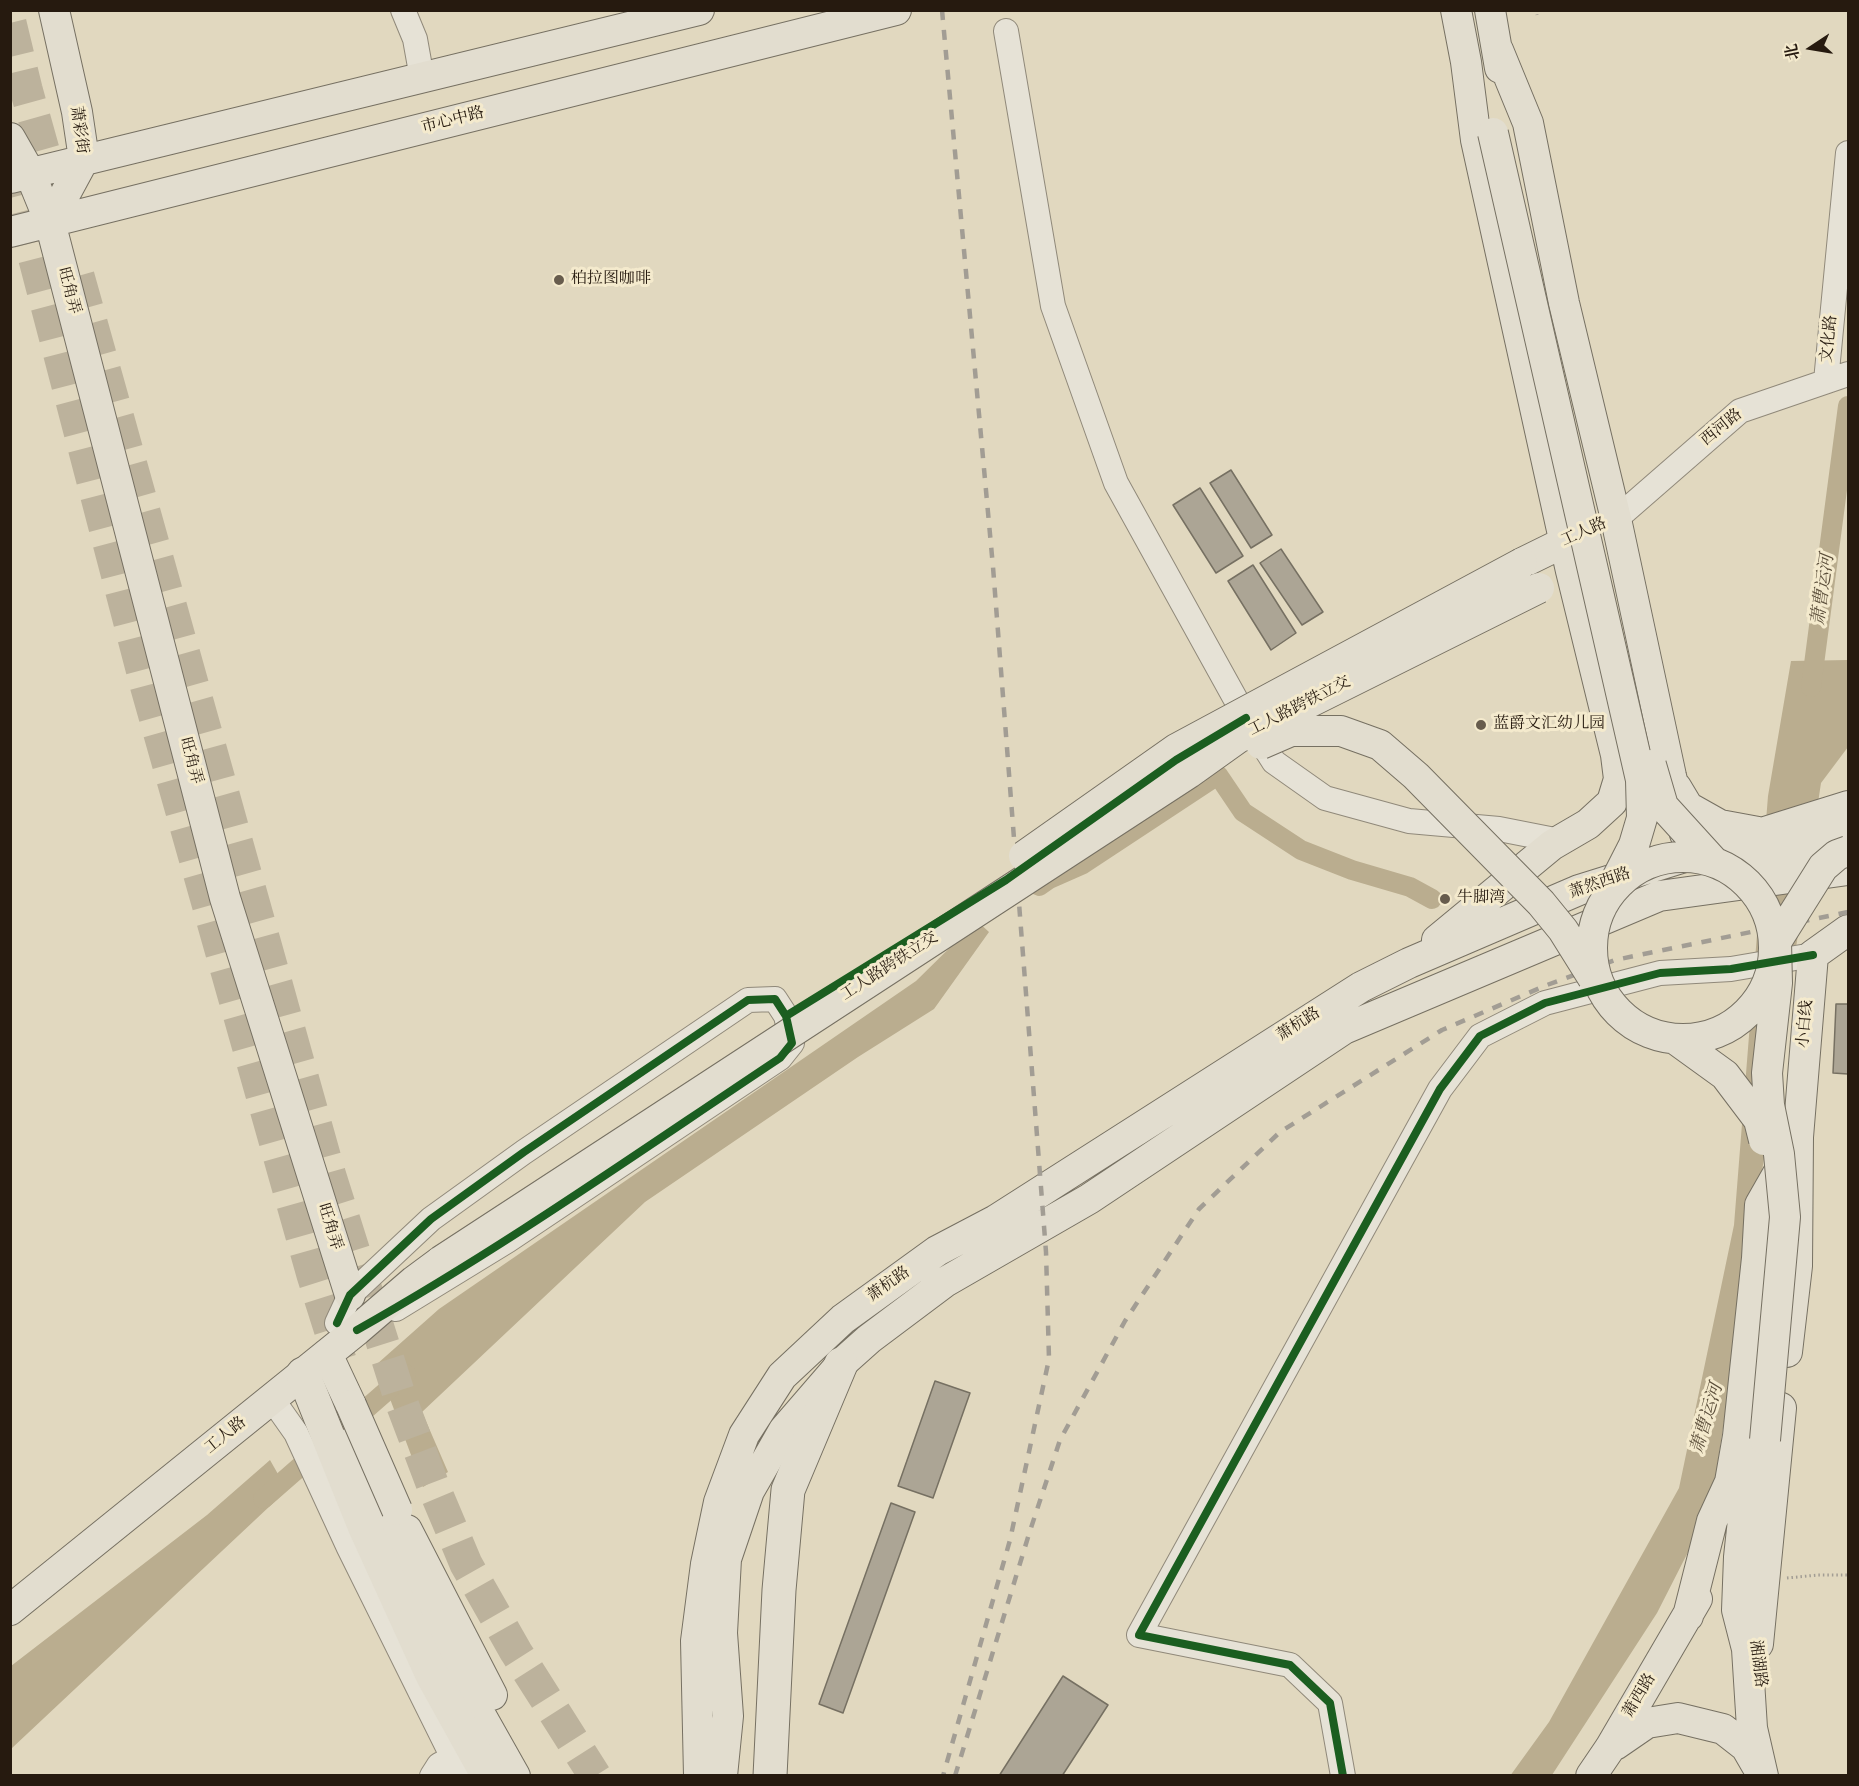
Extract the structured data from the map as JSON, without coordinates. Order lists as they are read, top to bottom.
{
  "streets": {
    "main road": [
      "市心中路",
      "萧彩街",
      "旺角弄",
      "工人路",
      "工人路跨铁立交",
      "萧然西路",
      "小白线",
      "萧杭路",
      "湘湖路",
      "萧西路"
    ],
    "street": ["文化路", "西河路"]
  },
  "crossings": [
    ["市心中路", "萧彩街"],
    ["市心中路", "旺角弄"],
    ["萧彩街", "旺角弄"],
    ["文化路", "西河路"],
    ["西河路", "工人路"],
    ["工人路", "工人路跨铁立交"],
    ["萧然西路", "萧杭路"],
    ["小白线", "湘湖路"]
  ],
  "water": ["萧曹运河"],
  "places": ["柏拉图咖啡", "蓝爵文汇幼儿园", "牛脚湾"],
  "north": "left"
}
